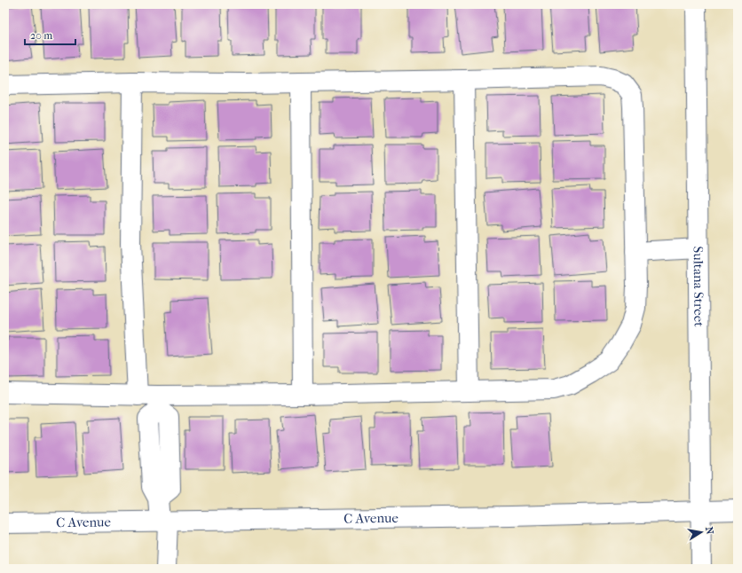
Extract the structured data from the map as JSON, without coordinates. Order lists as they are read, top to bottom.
{
  "streets": {
    "street": ["Sultana Street", "C Avenue"]
  },
  "crossings": [
    ["Sultana Street", "C Avenue"]
  ],
  "scale_bar": "20 m",
  "north": "right"
}
